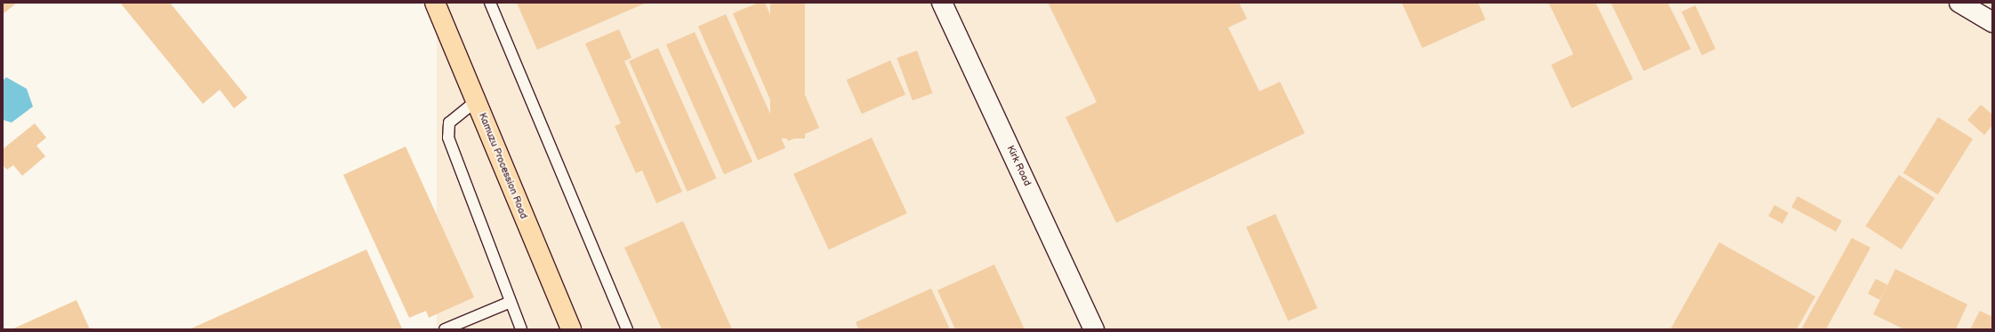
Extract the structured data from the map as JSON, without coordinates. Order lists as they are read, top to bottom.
{
  "streets": {
    "highway": ["Kamuzu Procession Road"],
    "street": ["Kirk Road"]
  }
}
